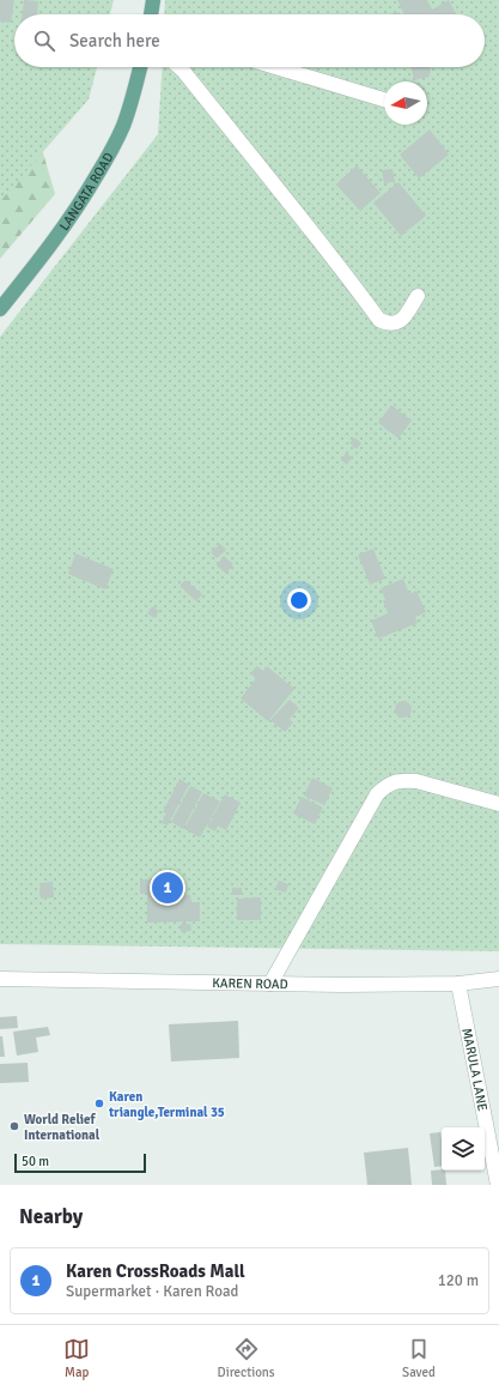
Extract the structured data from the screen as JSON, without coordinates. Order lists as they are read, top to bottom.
{
  "streets": {
    "main road": ["LANGATA ROAD"],
    "street": ["KAREN ROAD", "MARULA LANE"]
  },
  "crossings": [
    ["KAREN ROAD", "MARULA LANE"]
  ],
  "places": ["Karen triangle,Terminal 35", "World Relief International"],
  "scale_bar": "50 m",
  "north": "left",
  "page": {
    "search": "Search here",
    "pins": "1",
    "scale": "50 m",
    "heading": "Nearby",
    "list": [
      {
        "mark": "1",
        "name": "Karen CrossRoads Mall",
        "note": "Supermarket · Karen Road",
        "value": "120 m"
      }
    ],
    "nav": ["Map", "Directions", "Saved"]
  }
}
